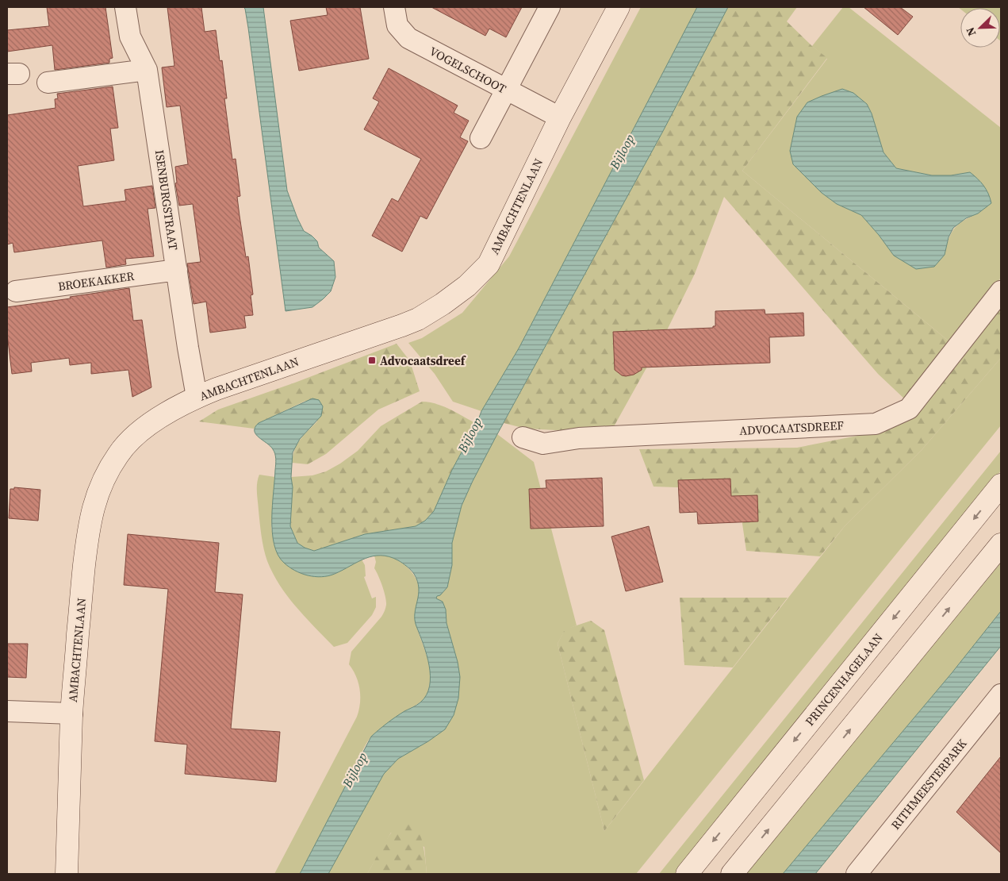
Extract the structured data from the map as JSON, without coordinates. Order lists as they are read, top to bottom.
{
  "streets": {
    "street": [
      "VOGELSCHOOT",
      "ISENBURGSTRAAT",
      "AMBACHTENLAAN",
      "BROEKAKKER",
      "ADVOCAATSDREEF",
      "PRINCENHAGELAAN",
      "RITHMEESTERPARK"
    ]
  },
  "crossings": [
    ["VOGELSCHOOT", "AMBACHTENLAAN"],
    ["ISENBURGSTRAAT", "AMBACHTENLAAN"],
    ["ISENBURGSTRAAT", "BROEKAKKER"]
  ],
  "water": ["Bijloop"],
  "places": {
    "transit": ["Advocaatsdreef"]
  },
  "north": "bottom left"
}
